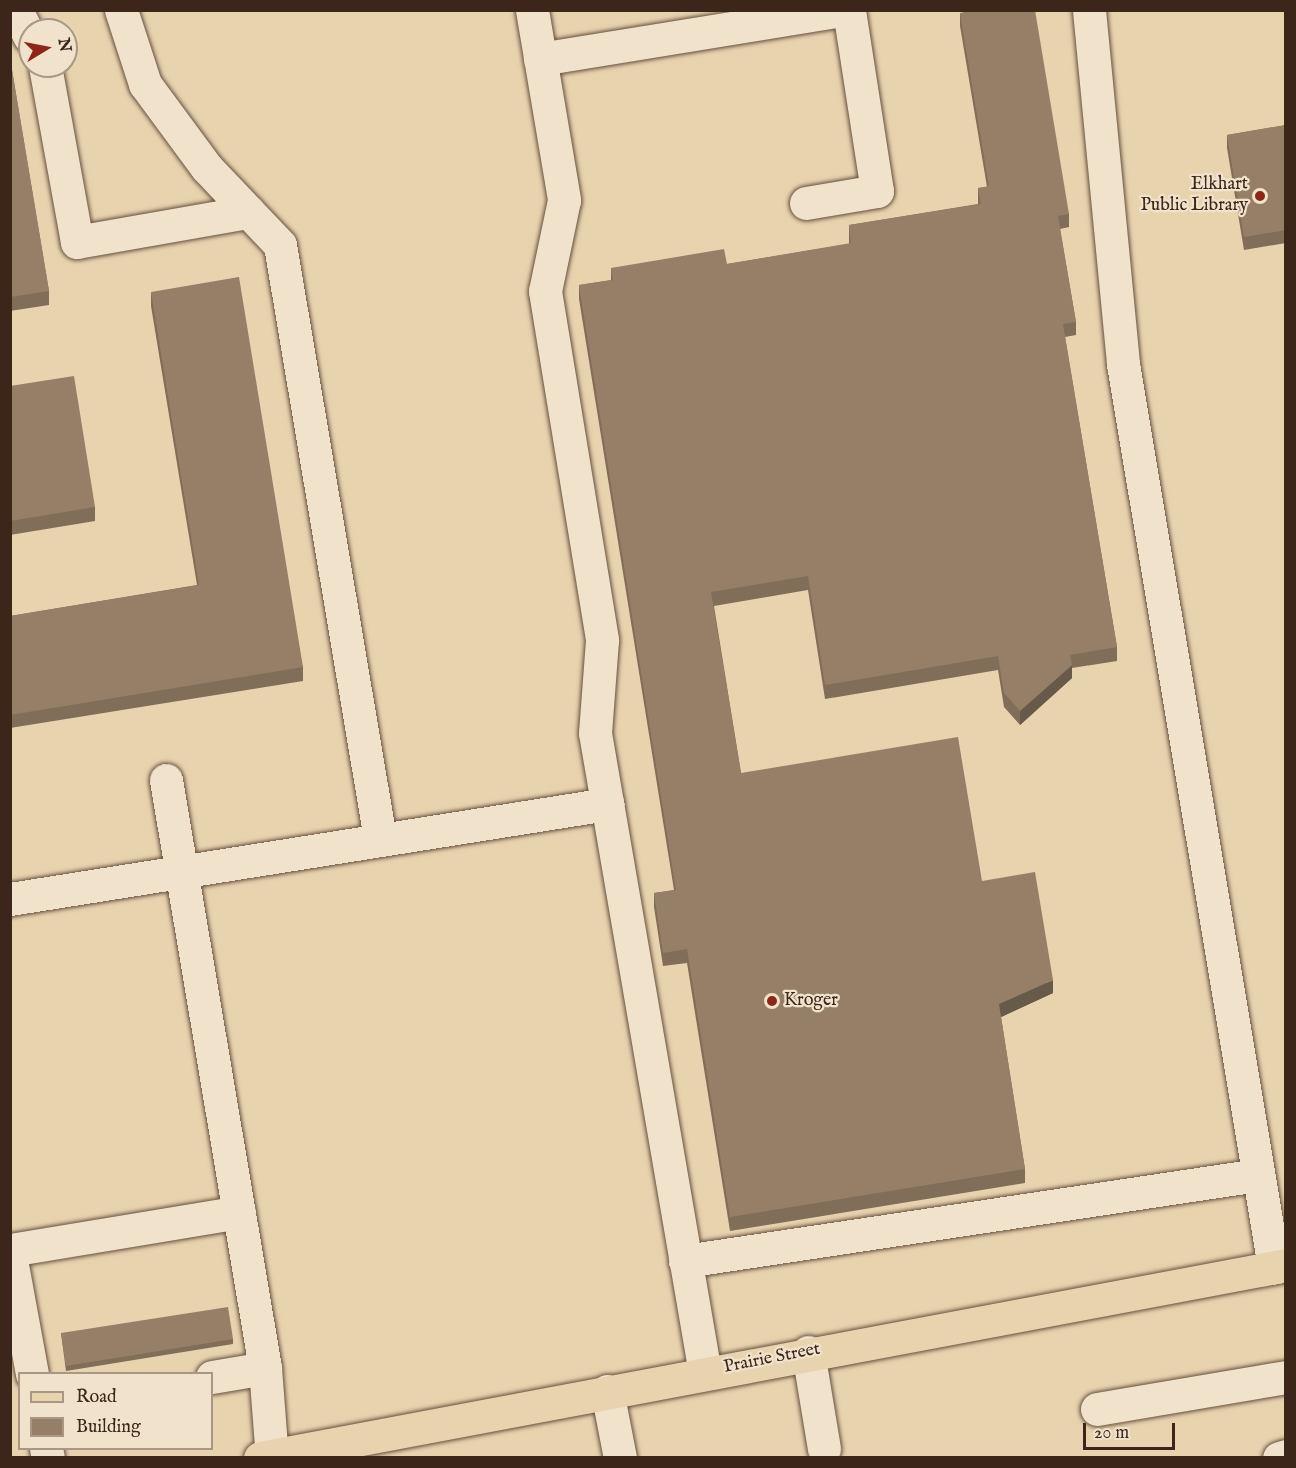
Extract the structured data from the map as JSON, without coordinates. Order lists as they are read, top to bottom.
{
  "streets": {
    "main road": ["Prairie Street"]
  },
  "places": ["Elkhart Public Library", "Kroger"],
  "legend": ["Road", "Building"],
  "scale_bar": "20 m",
  "north": "right"
}
